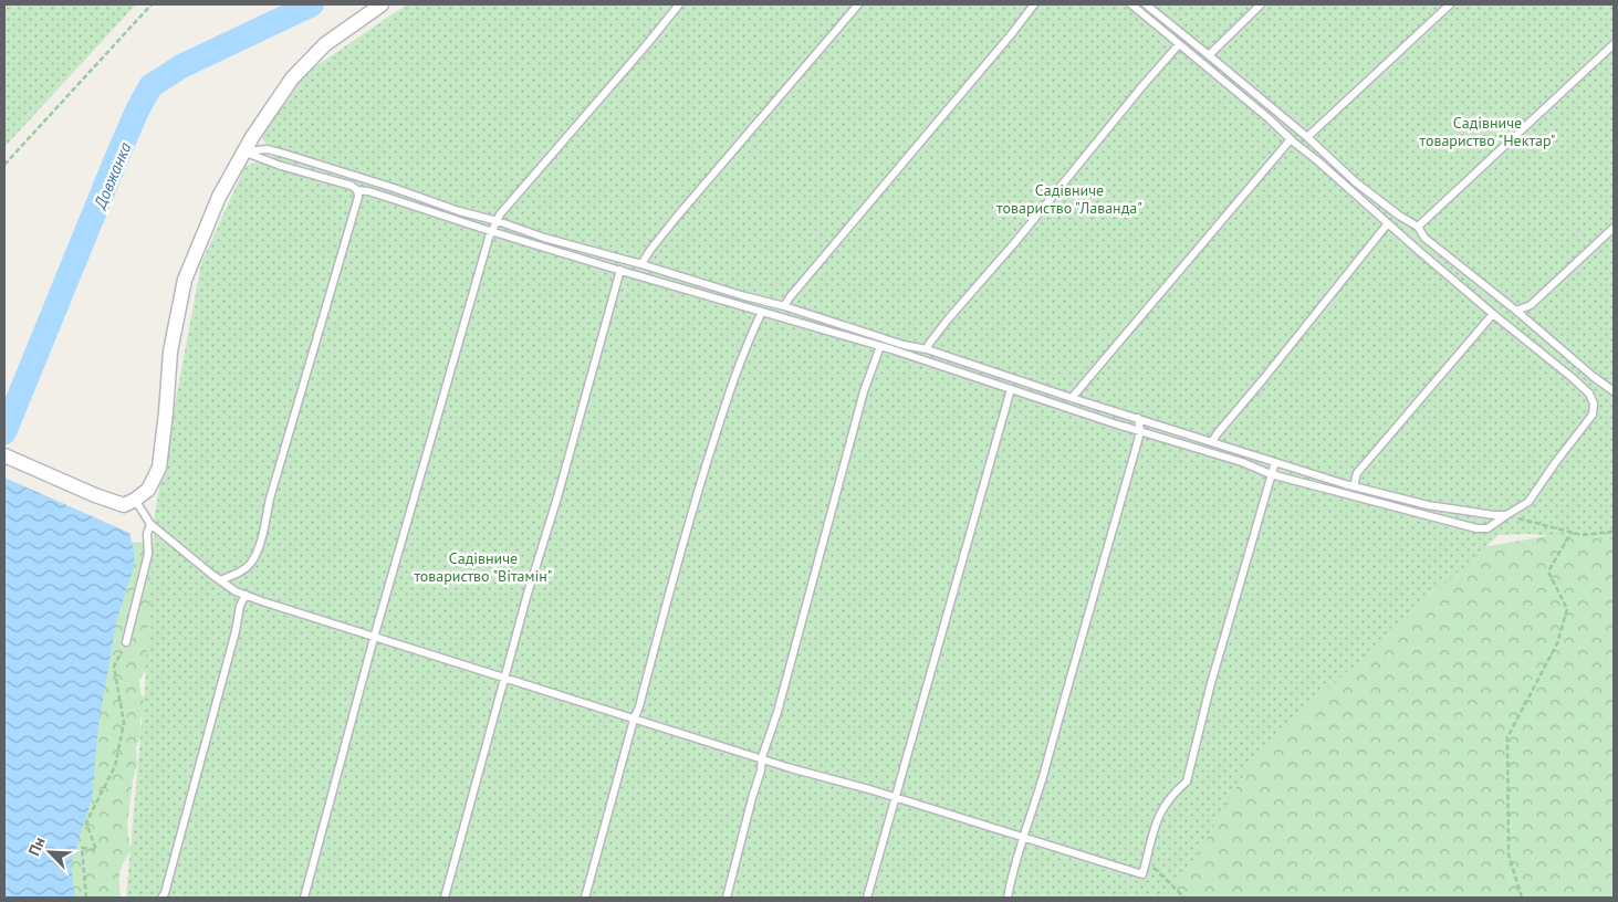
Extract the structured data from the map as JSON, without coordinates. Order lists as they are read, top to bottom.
{
  "water": ["Довжанка"],
  "parks": ["Садівниче товариство \"Нектар\"", "Садівниче товариство \"Лаванда\"", "Садівниче товариство \"Вітамін\""],
  "north": "top left"
}
